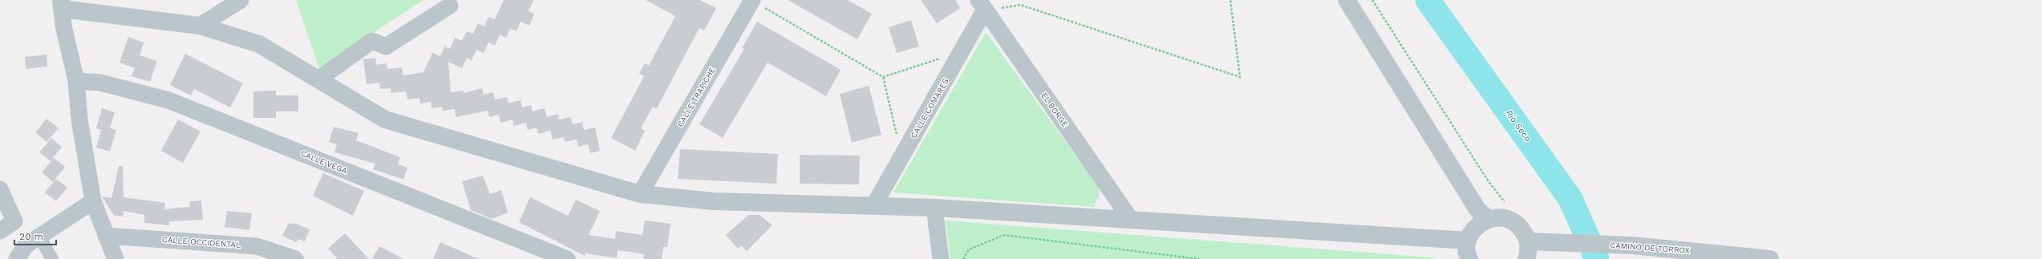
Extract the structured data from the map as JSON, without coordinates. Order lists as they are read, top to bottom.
{
  "streets": {
    "street": [
      "CALLE TRAPICHE",
      "CALLE COMARES",
      "EL BORGE",
      "CALLE VEGA",
      "CALLE OCCIDENTAL",
      "CAMINO DE TORROX"
    ]
  },
  "crossings": [
    ["CALLE COMARES", "EL BORGE"]
  ],
  "water": ["Río Seco"],
  "scale_bar": "20 m"
}
